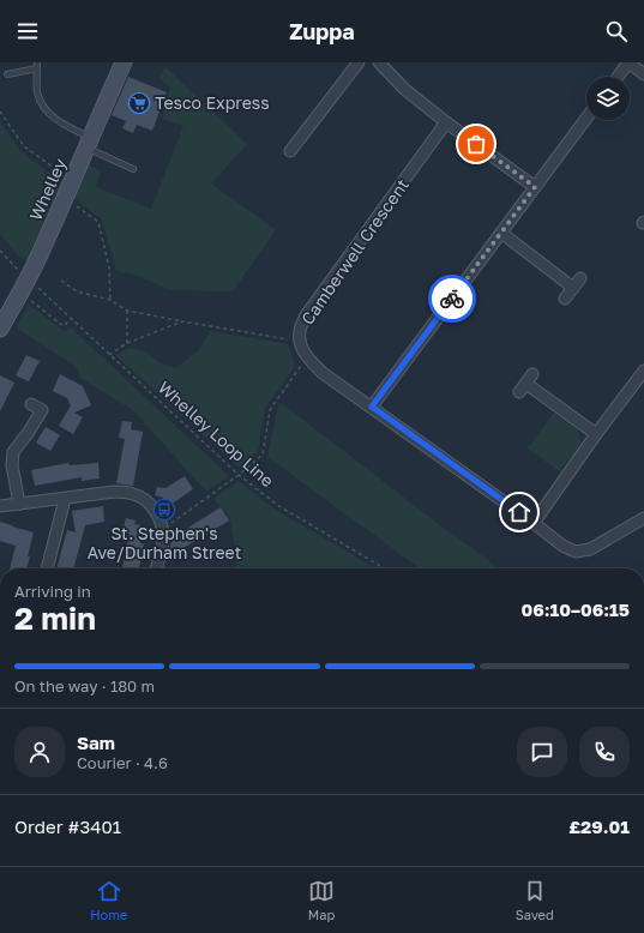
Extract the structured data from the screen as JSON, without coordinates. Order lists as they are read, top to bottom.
{
  "streets": {
    "main road": ["Whelley"],
    "street": ["Camberwell Crescent"],
    "path": ["Whelley Loop Line"]
  },
  "places": {
    "supermarket": ["Tesco Express"],
    "bus stop": ["St. Stephen's Ave/Durham Street"]
  },
  "page": {
    "header": "Zuppa",
    "heading": ["2 min", "Arriving in", "06:10–06:15"],
    "panel": [
      "Sam",
      "Courier · 4.6",
      "Order #3401",
      "£29.01"
    ],
    "bar": "On the way · 180 m",
    "tabs": ["Home", "Map", "Saved"]
  }
}
